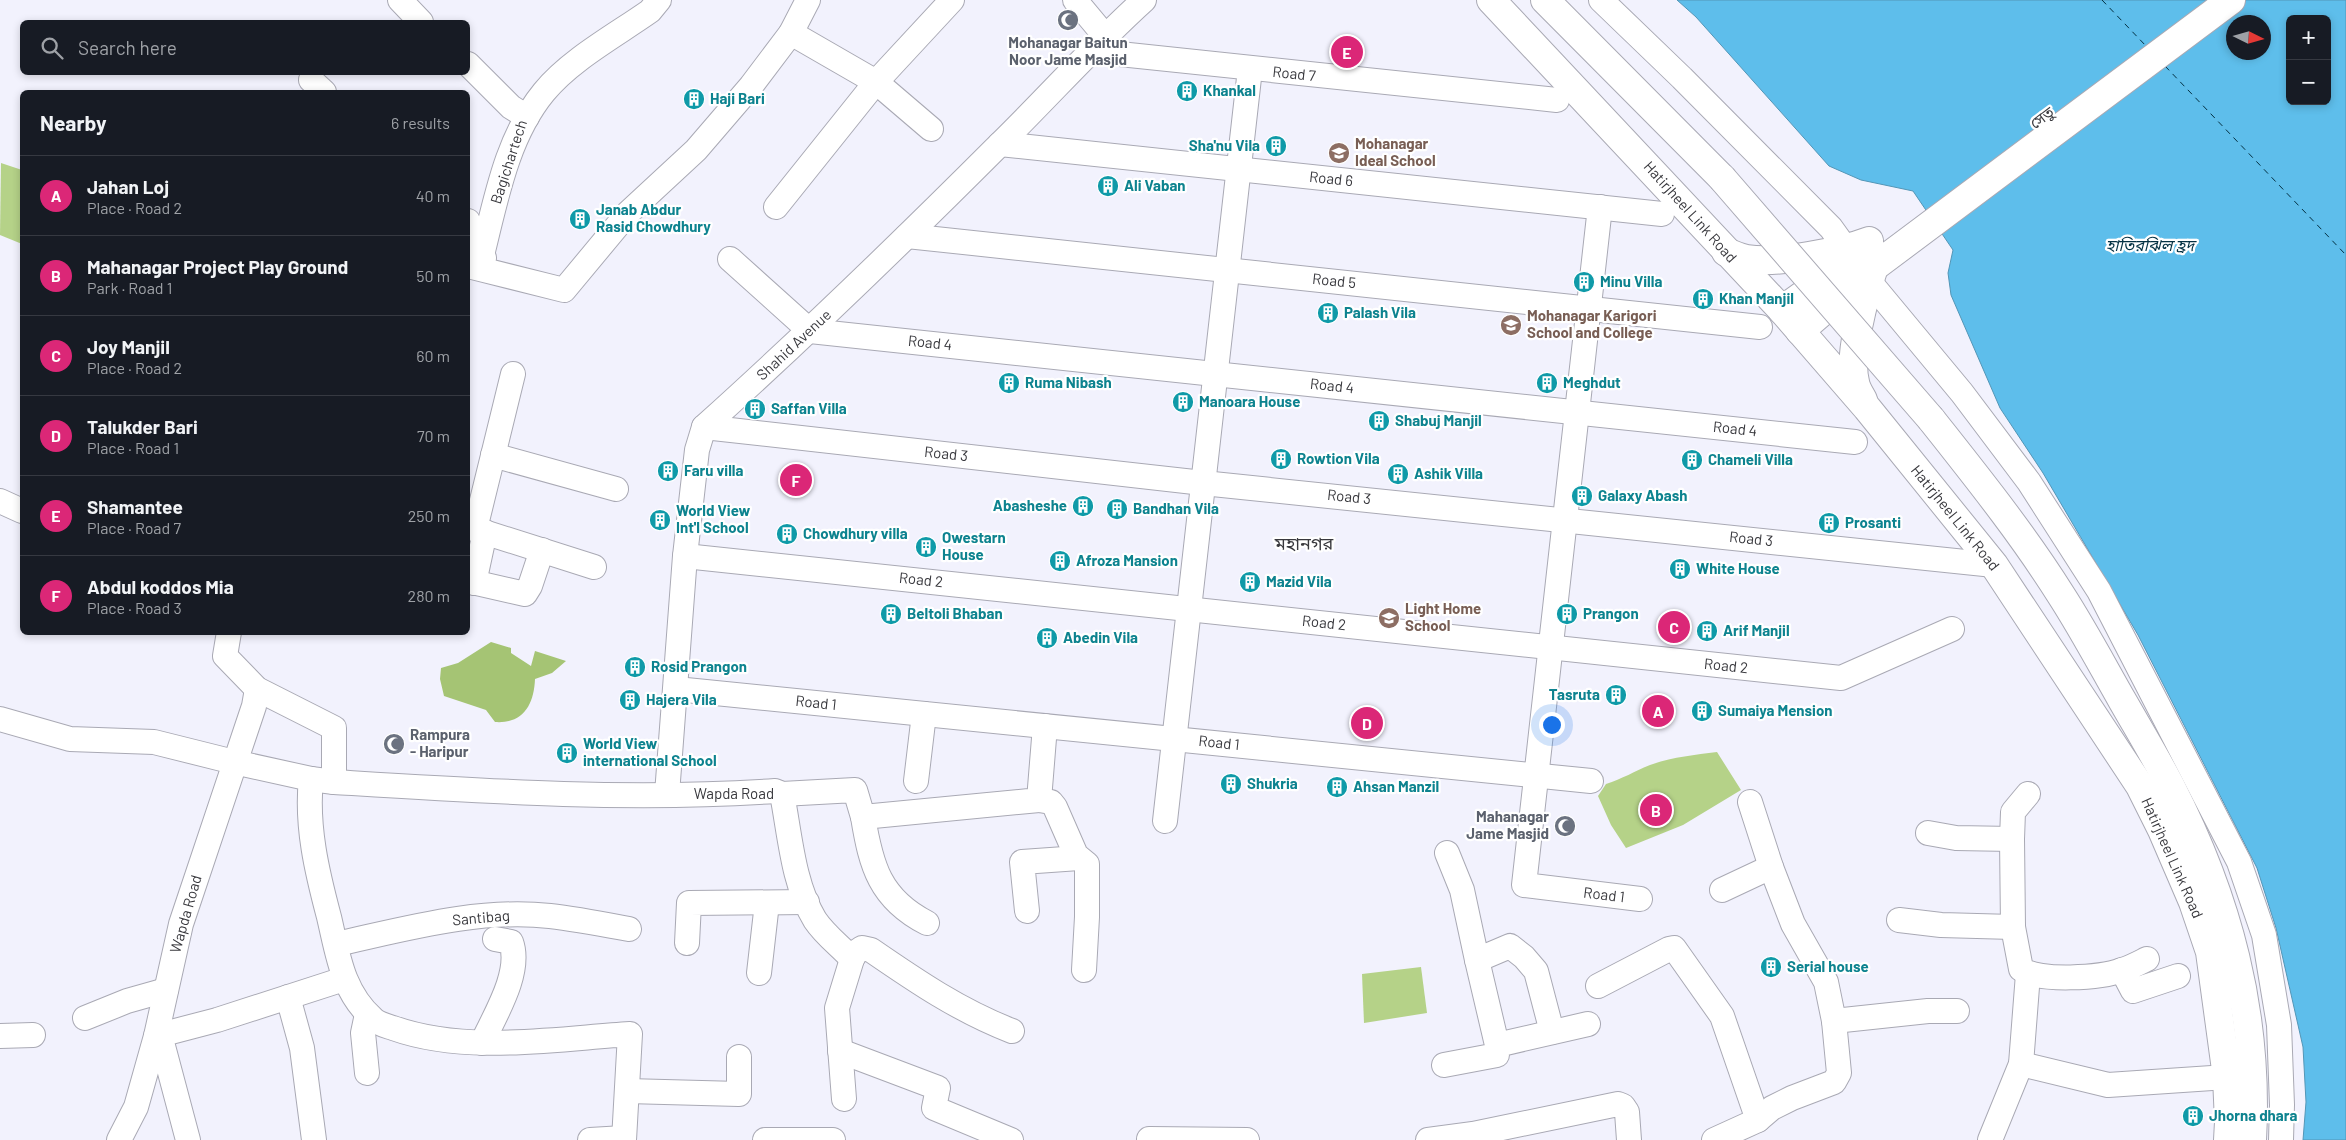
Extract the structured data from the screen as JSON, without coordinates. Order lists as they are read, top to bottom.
{
  "streets": {
    "main road": ["সেতু", "Hatirjheel Link Road"],
    "street": [
      "Road 7",
      "Bagichartech",
      "Road 6",
      "Road 5",
      "Road 4",
      "Shahid Avenue",
      "Road 3",
      "Road 2",
      "Road 1",
      "Wapda Road",
      "Santibag"
    ]
  },
  "crossings": [
    ["Road 7", "Shahid Avenue"],
    ["Road 6", "Shahid Avenue"],
    ["Hatirjheel Link Road", "Road 3"],
    ["Road 5", "Shahid Avenue"],
    ["Road 4", "Shahid Avenue"],
    ["Shahid Avenue", "Road 3"],
    ["Shahid Avenue", "Road 2"],
    ["Shahid Avenue", "Road 1"],
    ["Shahid Avenue", "Wapda Road"]
  ],
  "districts": ["মহানগর"],
  "water": ["হাতিরঝিল হ্রদ"],
  "places": {
    "mosque": ["Mohanagar Baitun Noor Jame Masjid", "Rampura - Haripur", "Mahanagar Jame Masjid"],
    "building": [
      "Khankal",
      "Haji Bari",
      "Sha'nu Vila",
      "Ali Vaban",
      "Janab Abdur Rasid Chowdhury",
      "Minu Villa",
      "Khan Manjil",
      "Palash Vila",
      "Ruma Nibash",
      "Meghdut",
      "Manoara House",
      "Saffan Villa",
      "Shabuj Manjil",
      "Rowtion Vila",
      "Chameli Villa",
      "Faru villa",
      "Ashik Villa",
      "Galaxy Abash",
      "Abasheshe",
      "Bandhan Vila",
      "World View Int'l School",
      "Prosanti",
      "Chowdhury villa",
      "Owestarn House",
      "Afroza Mansion",
      "White House",
      "Mazid Vila",
      "Beltoli Bhaban",
      "Prangon",
      "Arif Manjil",
      "Abedin Vila",
      "Rosid Prangon",
      "Tasruta",
      "Hajera Vila",
      "Sumaiya Mension",
      "World View international School",
      "Shukria",
      "Ahsan Manzil",
      "Serial house",
      "Jhorna dhara"
    ],
    "school or university": ["Mohanagar Ideal School", "Mohanagar Karigori School and College", "Light Home School"]
  },
  "north": "right",
  "page": {
    "map_buttons": ["+", "−"],
    "search": "Search here",
    "pins": [
      "E",
      "F",
      "C",
      "A",
      "D",
      "B"
    ],
    "heading": ["Nearby", "6 results"],
    "list": [
      {
        "mark": "A",
        "name": "Jahan Loj",
        "note": "Place · Road 2",
        "value": "40 m"
      },
      {
        "mark": "B",
        "name": "Mahanagar Project Play Ground",
        "note": "Park · Road 1",
        "value": "50 m"
      },
      {
        "mark": "C",
        "name": "Joy Manjil",
        "note": "Place · Road 2",
        "value": "60 m"
      },
      {
        "mark": "D",
        "name": "Talukder Bari",
        "note": "Place · Road 1",
        "value": "70 m"
      },
      {
        "mark": "E",
        "name": "Shamantee",
        "note": "Place · Road 7",
        "value": "250 m"
      },
      {
        "mark": "F",
        "name": "Abdul koddos Mia",
        "note": "Place · Road 3",
        "value": "280 m"
      }
    ]
  }
}
